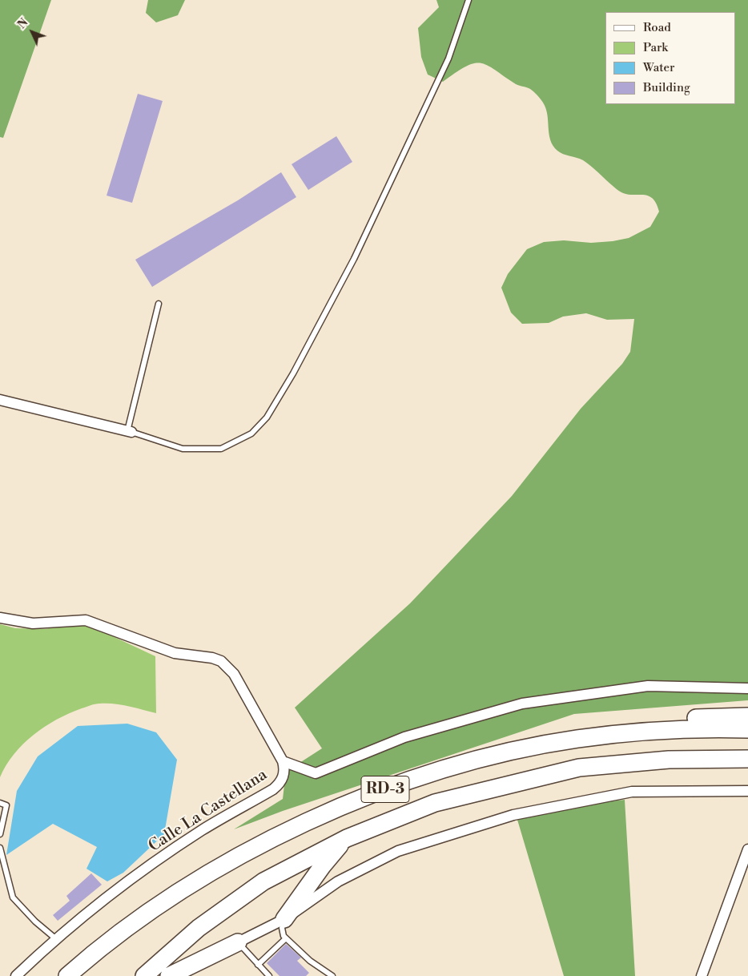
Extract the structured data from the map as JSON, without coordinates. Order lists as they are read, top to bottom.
{
  "streets": {
    "highway": ["RD-3"],
    "street": ["Calle La Castellana"]
  },
  "legend": [
    "Road",
    "Park",
    "Water",
    "Building"
  ],
  "north": "top left"
}
